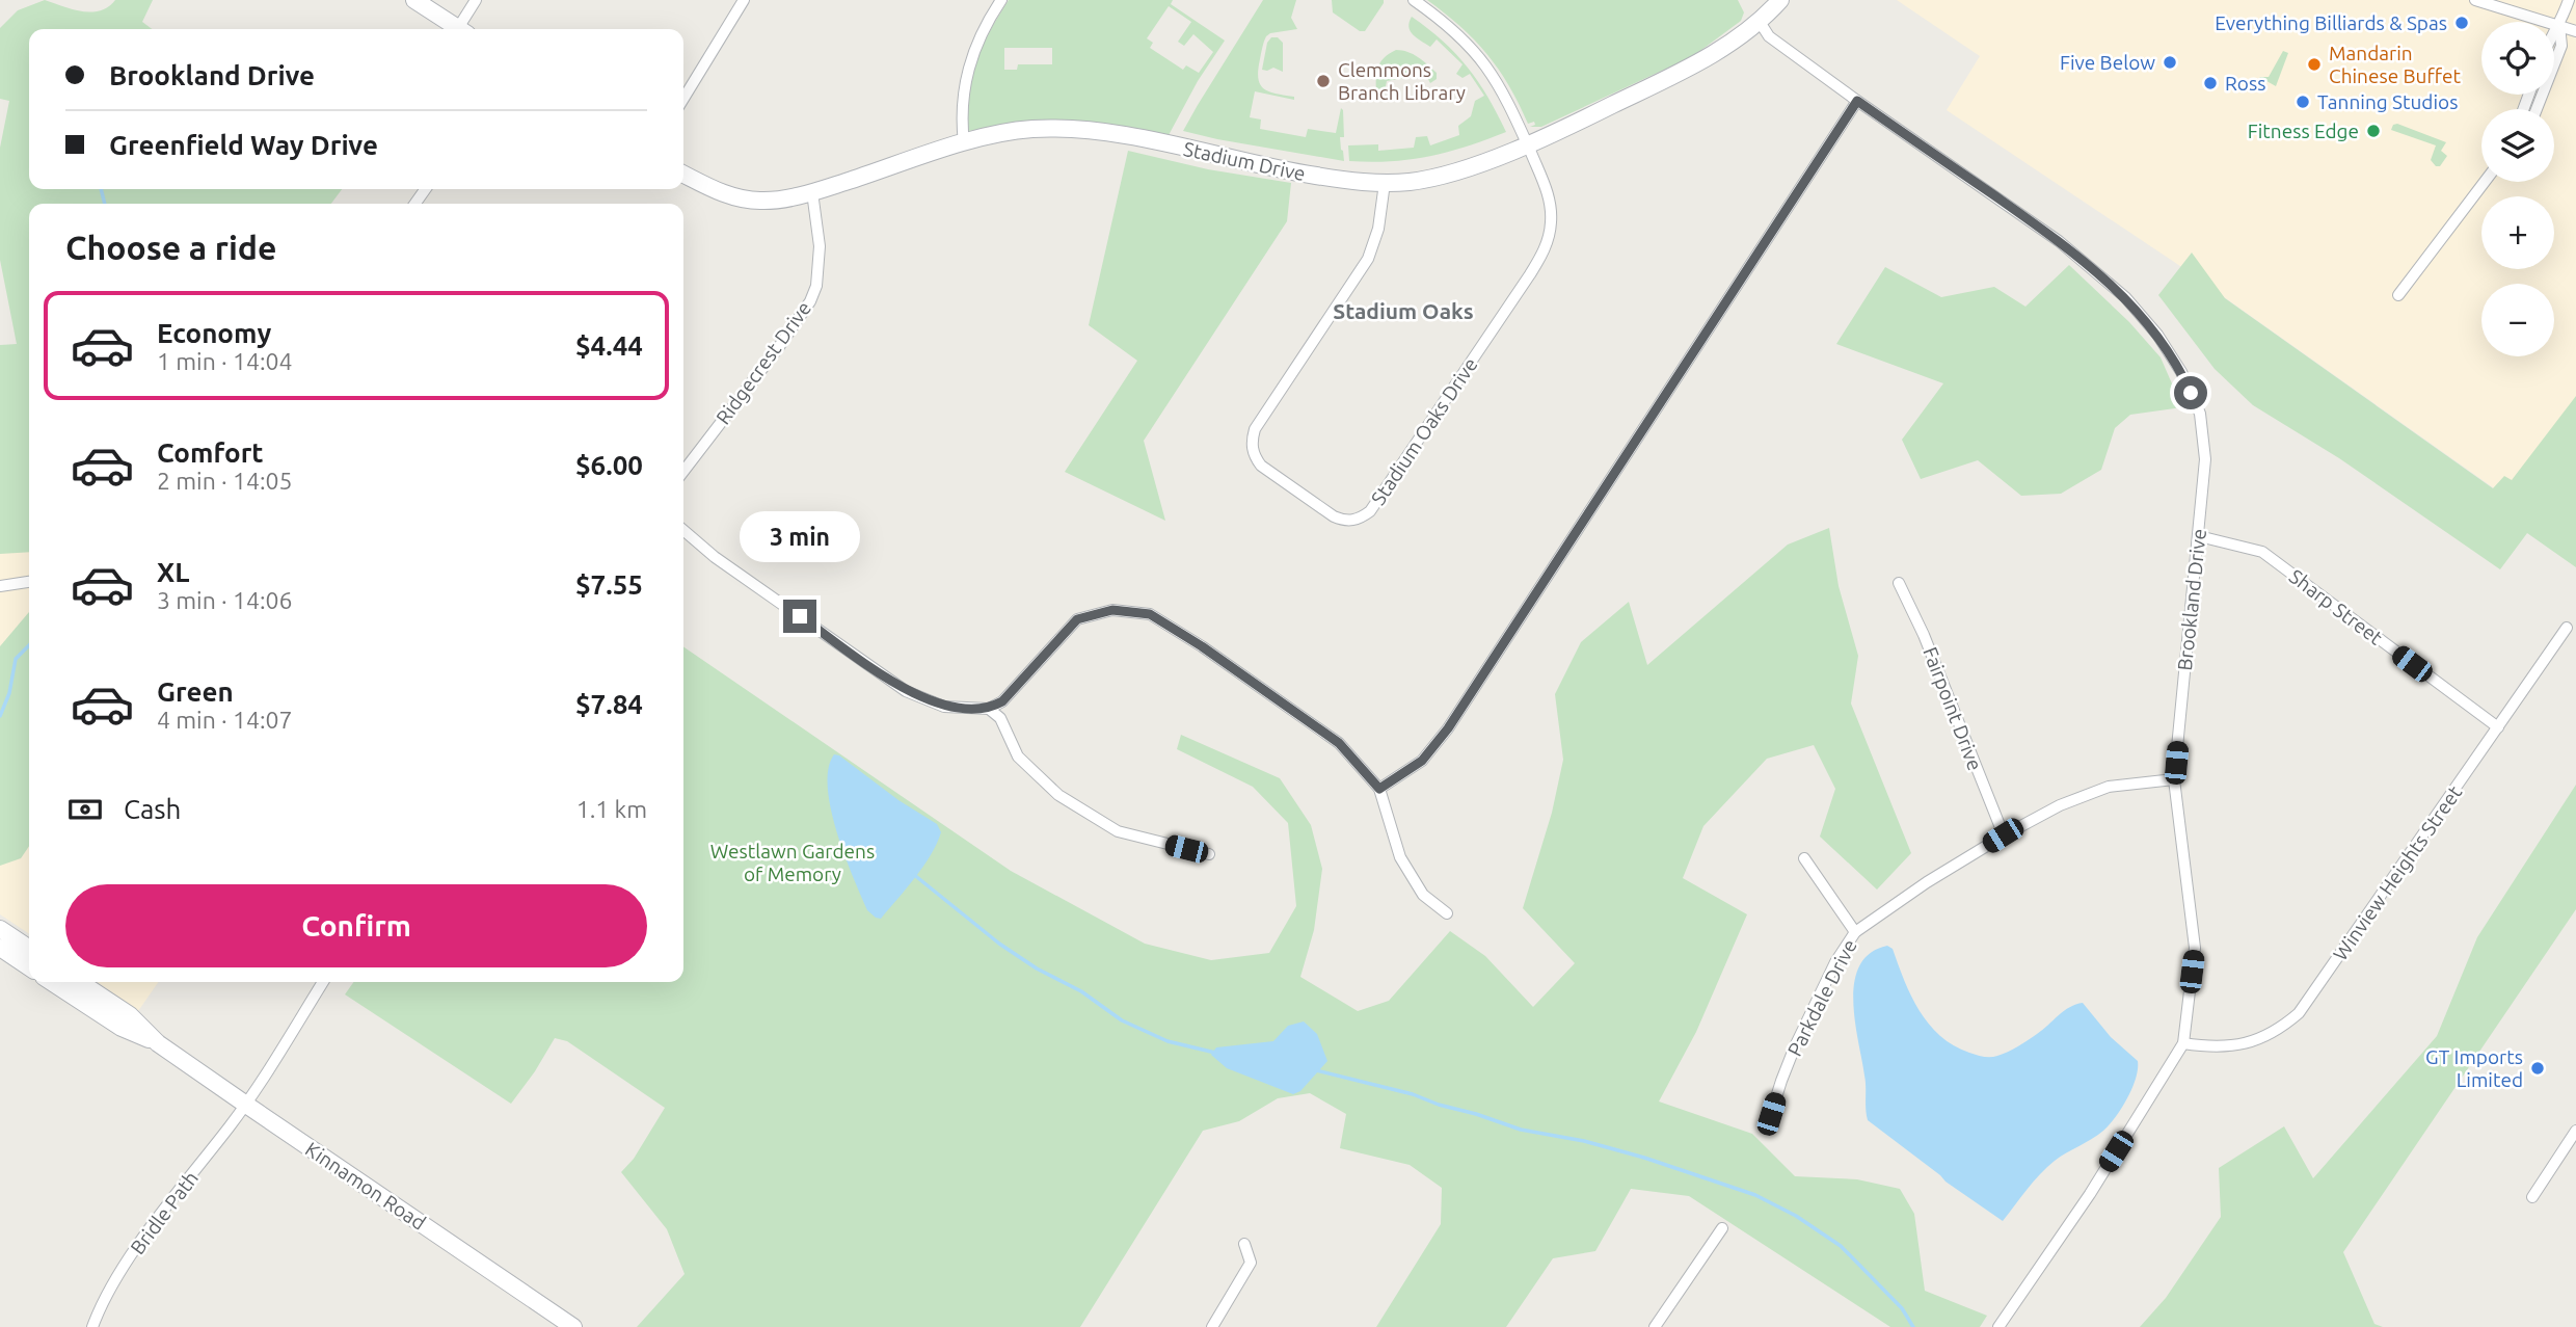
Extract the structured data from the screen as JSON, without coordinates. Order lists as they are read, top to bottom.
{
  "streets": {
    "street": [
      "Stadium Drive",
      "Ridgecrest Drive",
      "Stadium Oaks Drive",
      "Brookland Drive",
      "Sharp Street",
      "Fairpoint Drive",
      "Winview Heights Street",
      "Parkdale Drive",
      "Kinnamon Road",
      "Bridle Path"
    ]
  },
  "crossings": [
    ["Stadium Drive", "Ridgecrest Drive"],
    ["Stadium Drive", "Stadium Oaks Drive"],
    ["Stadium Drive", "Brookland Drive"],
    ["Brookland Drive", "Sharp Street"],
    ["Brookland Drive", "Winview Heights Street"],
    ["Brookland Drive", "Parkdale Drive"],
    ["Sharp Street", "Winview Heights Street"],
    ["Fairpoint Drive", "Parkdale Drive"],
    ["Kinnamon Road", "Bridle Path"]
  ],
  "districts": ["Stadium Oaks"],
  "parks": ["Westlawn Gardens of Memory"],
  "places": [
    "Everything Billiards & Spas",
    "Five Below",
    "Mandarin Chinese Buffet",
    "Clemmons Branch Library",
    "Ross",
    "Tanning Studios",
    "Fitness Edge",
    "GT Imports Limited"
  ],
  "page": {
    "map_buttons": ["+", "−"],
    "banner": ["Brookland Drive", "Greenfield Way Drive"],
    "heading": "Choose a ride",
    "list": [
      {
        "name": "Economy",
        "note": "1 min · 14:04",
        "value": "$4.44"
      },
      {
        "name": "Comfort",
        "note": "2 min · 14:05",
        "value": "$6.00"
      },
      {
        "name": "XL",
        "note": "3 min · 14:06",
        "value": "$7.55"
      },
      {
        "name": "Green",
        "note": "4 min · 14:07",
        "value": "$7.84"
      }
    ],
    "bubble": "3 min",
    "pay": ["Cash", "1.1 km"],
    "buttons": "Confirm"
  }
}
